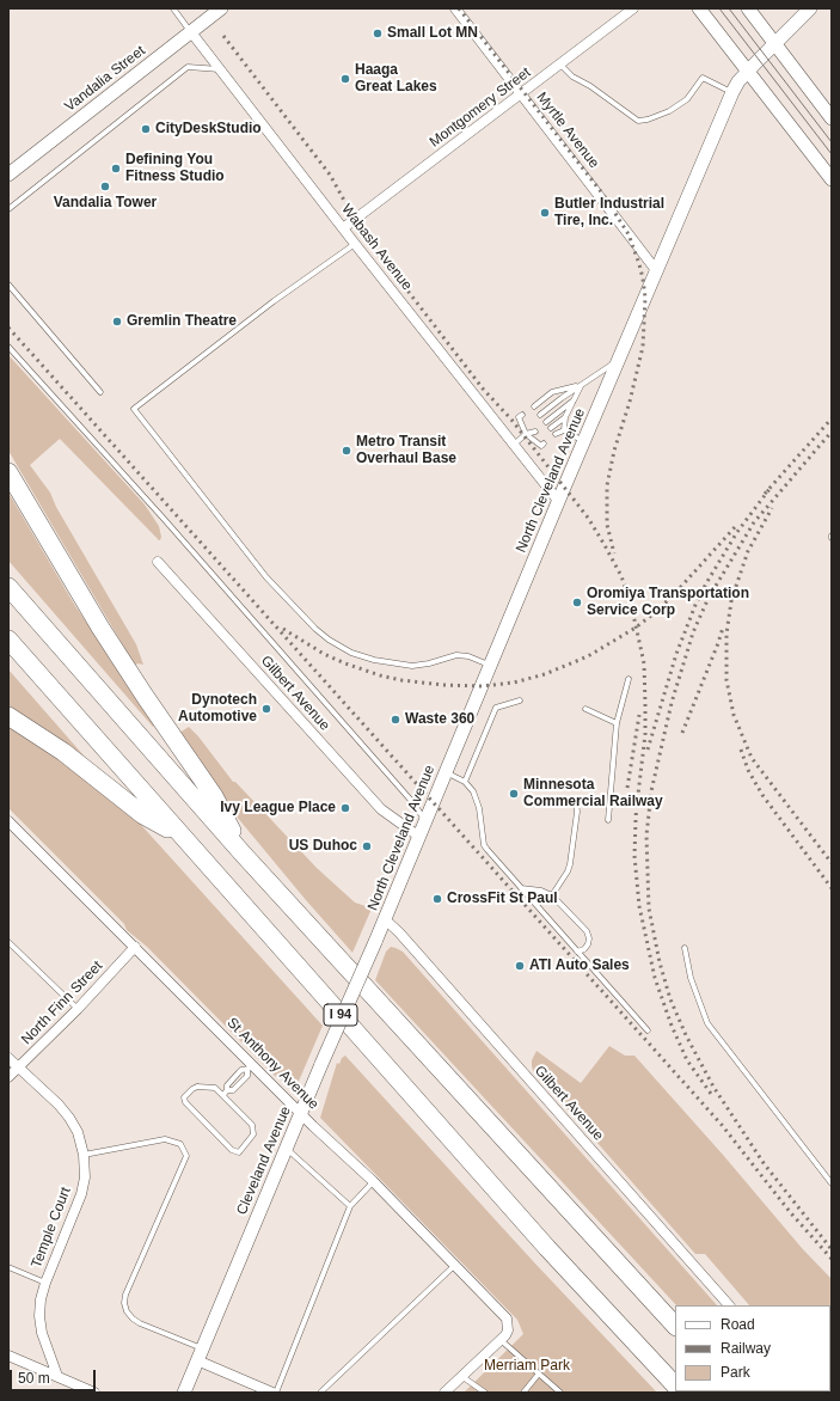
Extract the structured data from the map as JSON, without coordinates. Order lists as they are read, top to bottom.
{
  "streets": {
    "highway": ["I 94"],
    "street": [
      "Vandalia Street",
      "Montgomery Street",
      "Myrtle Avenue",
      "Wabash Avenue",
      "North Cleveland Avenue",
      "Gilbert Avenue",
      "North Finn Street",
      "St Anthony Avenue",
      "Cleveland Avenue",
      "Temple Court"
    ]
  },
  "crossings": [
    ["Vandalia Street", "Wabash Avenue"],
    ["Montgomery Street", "Myrtle Avenue"],
    ["Montgomery Street", "Wabash Avenue"],
    ["Myrtle Avenue", "North Cleveland Avenue"],
    ["Wabash Avenue", "North Cleveland Avenue"],
    ["North Cleveland Avenue", "Gilbert Avenue"],
    ["North Cleveland Avenue", "Cleveland Avenue"],
    ["North Finn Street", "St Anthony Avenue"],
    ["North Finn Street", "Temple Court"],
    ["St Anthony Avenue", "Cleveland Avenue"]
  ],
  "parks": ["Merriam Park"],
  "places": [
    "Small Lot MN",
    "Haaga Great Lakes",
    "CityDeskStudio",
    "Defining You Fitness Studio",
    "Vandalia Tower",
    "Butler Industrial Tire, Inc.",
    "Gremlin Theatre",
    "Metro Transit Overhaul Base",
    "Oromiya Transportation Service Corp",
    "Dynotech Automotive",
    "Waste 360",
    "Minnesota Commercial Railway",
    "Ivy League Place",
    "US Duhoc",
    "CrossFit St Paul",
    "ATI Auto Sales"
  ],
  "legend": ["Road", "Railway", "Park"],
  "scale_bar": "50 m"
}
